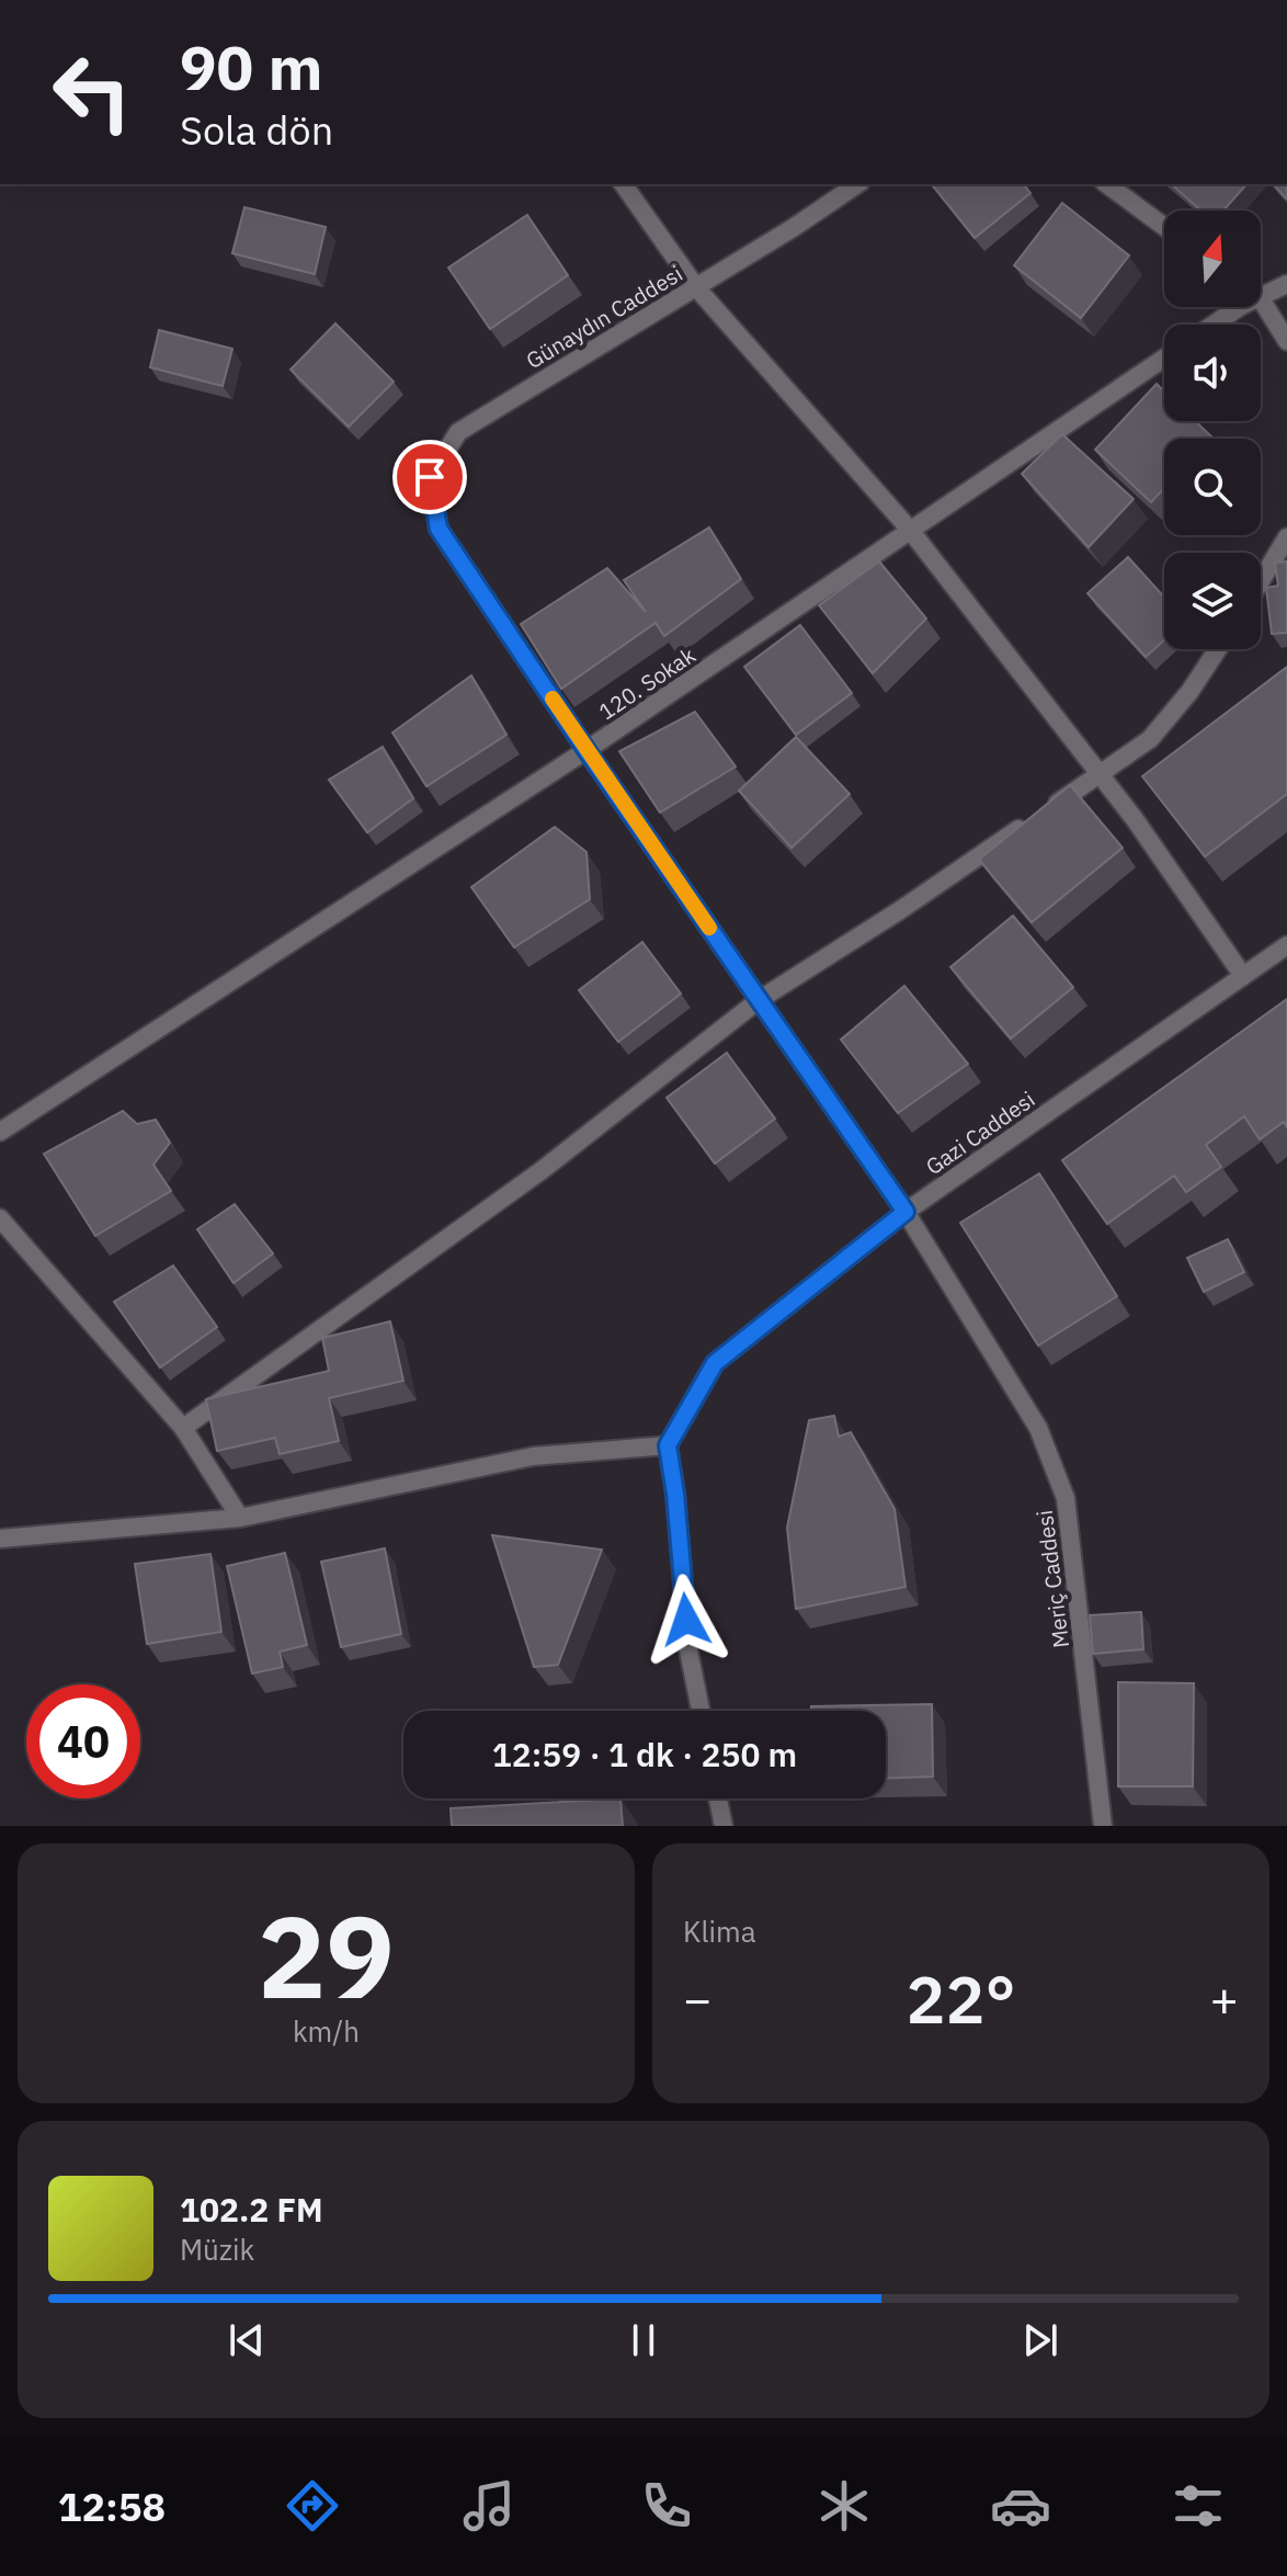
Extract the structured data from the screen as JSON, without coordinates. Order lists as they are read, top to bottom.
{
  "streets": {
    "street": [
      "Günaydın Caddesi",
      "120. Sokak",
      "Gazi Caddesi",
      "Meriç Caddesi"
    ]
  },
  "crossings": [
    ["Günaydın Caddesi", "Meriç Caddesi"],
    ["120. Sokak", "Meriç Caddesi"],
    ["Gazi Caddesi", "Meriç Caddesi"]
  ],
  "north": "top",
  "page": {
    "turn": ["90 m", "Sola dön"],
    "limit": "40",
    "trip": "12:59 · 1 dk · 250 m",
    "tile": [
      ["29", "km/h"],
      "Klima"
    ],
    "heat": ["−", "22°", "+"],
    "song": ["102.2 FM", "Müzik"],
    "tabs": "12:58"
  }
}
